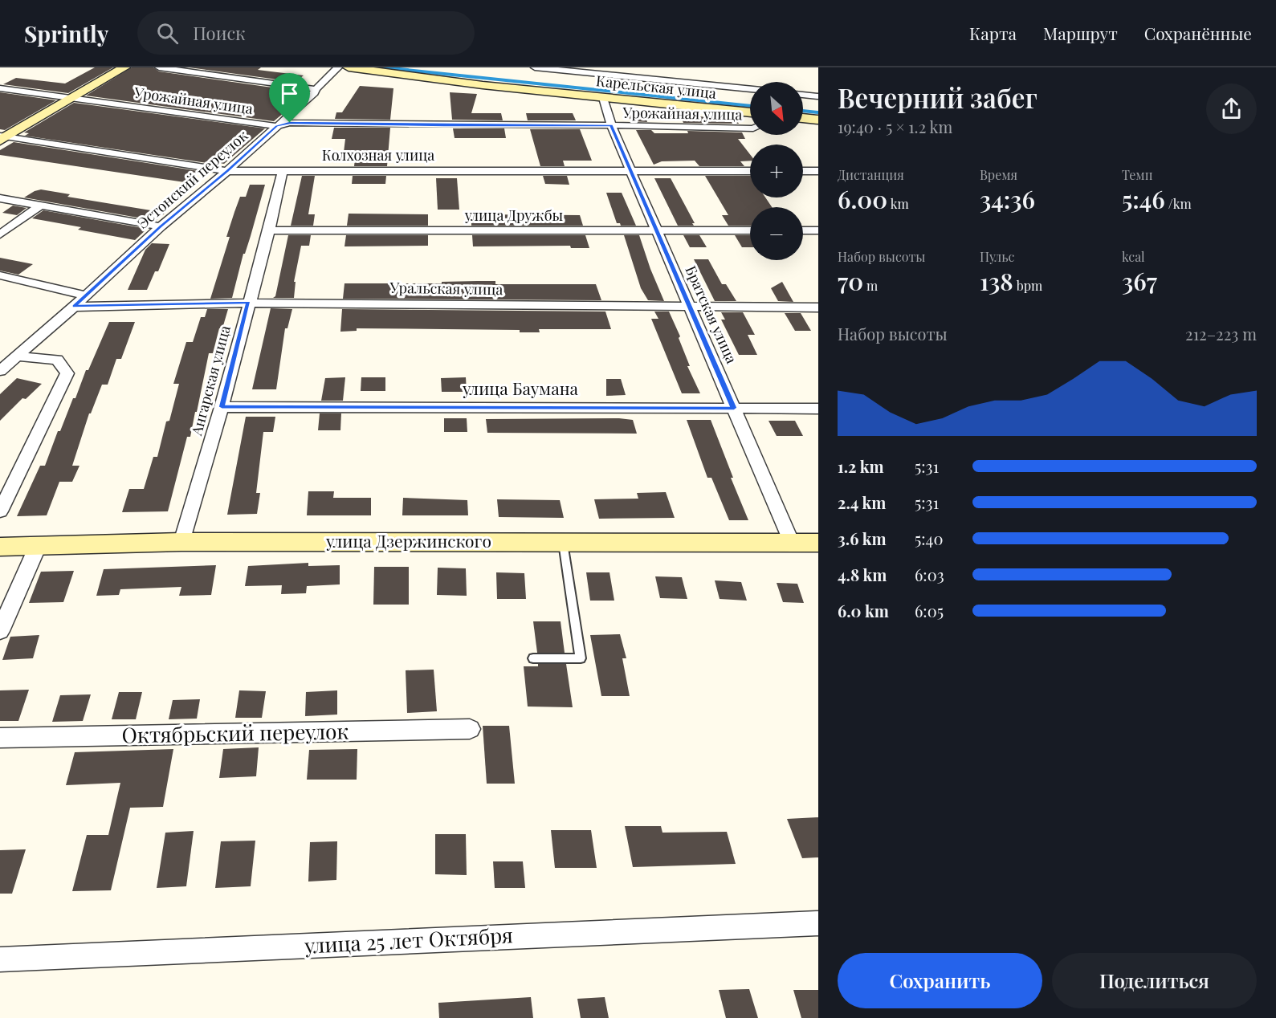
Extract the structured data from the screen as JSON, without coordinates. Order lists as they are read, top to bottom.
{
  "streets": {
    "street": [
      "Карельская улица",
      "Урожайная улица",
      "Колхозная улица",
      "Эстонский переулок",
      "улица Дружбы",
      "Уральская улица",
      "Братская улица",
      "Ангарская улица",
      "улица Баумана",
      "улица Дзержинского",
      "Октябрьский переулок",
      "улица 25 лет Октября"
    ]
  },
  "crossings": [
    ["Карельская улица", "Братская улица"],
    ["Урожайная улица", "Эстонский переулок"],
    ["Урожайная улица", "Братская улица"],
    ["Колхозная улица", "Эстонский переулок"],
    ["Колхозная улица", "Братская улица"],
    ["Колхозная улица", "Ангарская улица"],
    ["Эстонский переулок", "Уральская улица"],
    ["улица Дружбы", "Братская улица"],
    ["улица Дружбы", "Ангарская улица"],
    ["Уральская улица", "Братская улица"],
    ["Уральская улица", "Ангарская улица"],
    ["Братская улица", "улица Баумана"],
    ["Братская улица", "улица Дзержинского"],
    ["Ангарская улица", "улица Баумана"],
    ["Ангарская улица", "улица Дзержинского"]
  ],
  "north": "bottom right",
  "page": {
    "header": "Sprintly",
    "search": "Поиск",
    "nav": ["Карта", "Маршрут", "Сохранённые"],
    "heading": ["Вечерний забег", "19:40 · 5 × 1.2 km"],
    "map_buttons": ["+", "−"],
    "stats": [
      ["Дистанция", "6.00 km"],
      ["Время", "34:36"],
      ["Темп", "5:46 /km"],
      ["Набор высоты", "70 m"],
      ["Пульс", "138 bpm"],
      ["kcal", "367"]
    ],
    "chart": ["Набор высоты", "212–223 m"],
    "list": [
      {
        "name": "1.2 km",
        "note": "5:31"
      },
      {
        "name": "2.4 km",
        "note": "5:31"
      },
      {
        "name": "3.6 km",
        "note": "5:40"
      },
      {
        "name": "4.8 km",
        "note": "6:03"
      },
      {
        "name": "6.0 km",
        "note": "6:05"
      }
    ],
    "buttons": ["Сохранить", "Поделиться"]
  }
}
